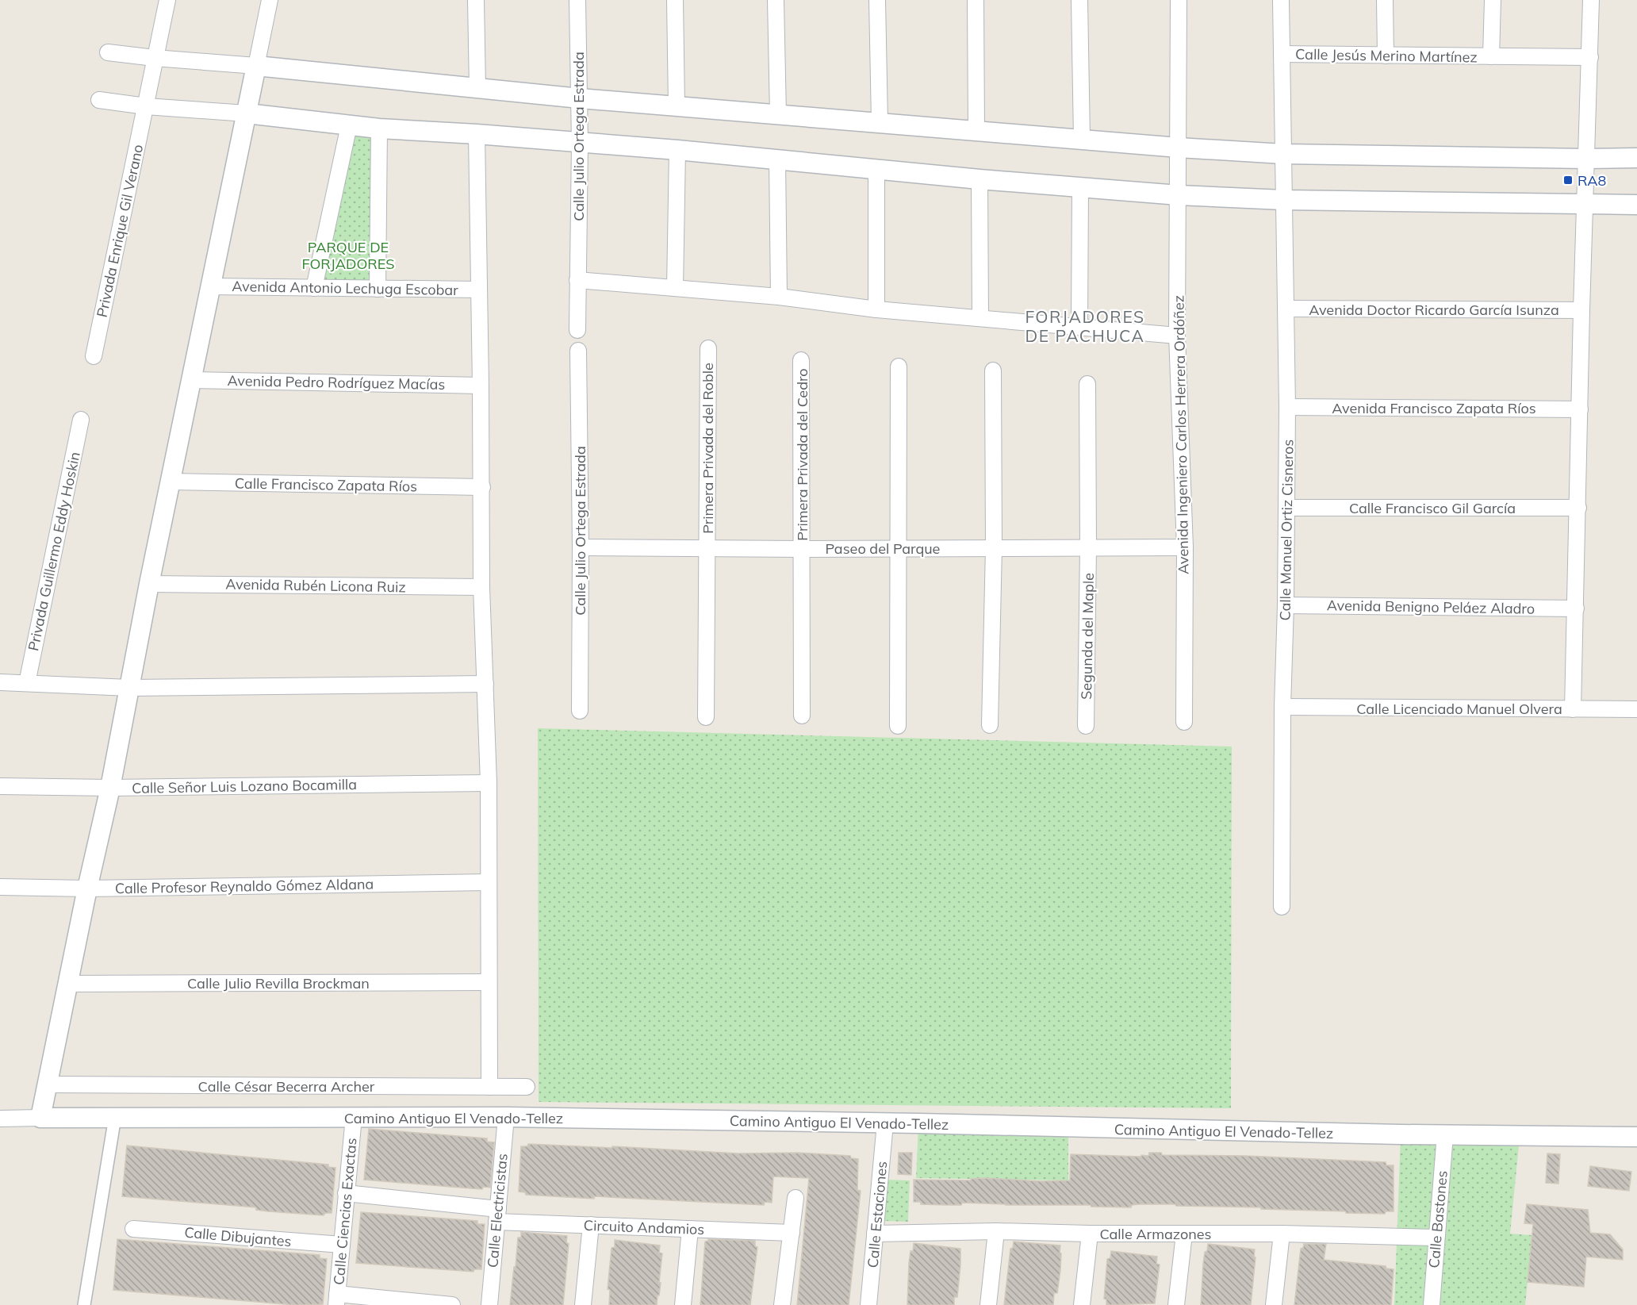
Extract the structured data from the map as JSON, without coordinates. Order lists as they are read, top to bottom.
{
  "streets": {
    "street": [
      "Calle Jesús Merino Martínez",
      "Calle Julio Ortega Estrada",
      "Privada Enrique Gil Verano",
      "Avenida Antonio Lechuga Escobar",
      "Avenida Doctor Ricardo García Isunza",
      "Avenida Pedro Rodríguez Macías",
      "Avenida Francisco Zapata Ríos",
      "Avenida Ingeniero Carlos Herrera Ordóñez",
      "Primera Privada del Roble",
      "Primera Privada del Cedro",
      "Calle Francisco Zapata Ríos",
      "Calle Francisco Gil García",
      "Calle Manuel Ortiz Cisneros",
      "Paseo del Parque",
      "Privada Guillermo Eddy Hoskin",
      "Avenida Rubén Licona Ruiz",
      "Avenida Benigno Peláez Aladro",
      "Segunda del Maple",
      "Calle Licenciado Manuel Olvera",
      "Calle Señor Luis Lozano Bocamilla",
      "Calle Profesor Reynaldo Gómez Aldana",
      "Calle Julio Revilla Brockman",
      "Calle César Becerra Archer",
      "Camino Antiguo El Venado-Tellez",
      "Calle Electricistas",
      "Calle Ciencias Exactas",
      "Calle Estaciones",
      "Calle Bastones",
      "Circuito Andamios",
      "Calle Armazones",
      "Calle Dibujantes"
    ]
  },
  "crossings": [
    ["Calle Jesús Merino Martínez", "Calle Manuel Ortiz Cisneros"],
    ["Calle Julio Ortega Estrada", "Paseo del Parque"],
    ["Avenida Doctor Ricardo García Isunza", "Calle Manuel Ortiz Cisneros"],
    ["Avenida Francisco Zapata Ríos", "Calle Manuel Ortiz Cisneros"],
    ["Avenida Ingeniero Carlos Herrera Ordóñez", "Paseo del Parque"],
    ["Primera Privada del Roble", "Paseo del Parque"],
    ["Primera Privada del Cedro", "Paseo del Parque"],
    ["Calle Francisco Gil García", "Calle Manuel Ortiz Cisneros"],
    ["Calle Manuel Ortiz Cisneros", "Avenida Benigno Peláez Aladro"],
    ["Calle Manuel Ortiz Cisneros", "Calle Licenciado Manuel Olvera"],
    ["Paseo del Parque", "Segunda del Maple"],
    ["Camino Antiguo El Venado-Tellez", "Calle Electricistas"],
    ["Camino Antiguo El Venado-Tellez", "Calle Ciencias Exactas"],
    ["Camino Antiguo El Venado-Tellez", "Calle Estaciones"],
    ["Camino Antiguo El Venado-Tellez", "Calle Bastones"],
    ["Calle Electricistas", "Circuito Andamios"],
    ["Calle Ciencias Exactas", "Circuito Andamios"],
    ["Calle Ciencias Exactas", "Calle Dibujantes"],
    ["Calle Estaciones", "Calle Armazones"],
    ["Calle Bastones", "Calle Armazones"]
  ],
  "districts": ["FORJADORES DE PACHUCA"],
  "parks": ["PARQUE DE FORJADORES"],
  "places": {
    "transit": ["RA8"]
  }
}
